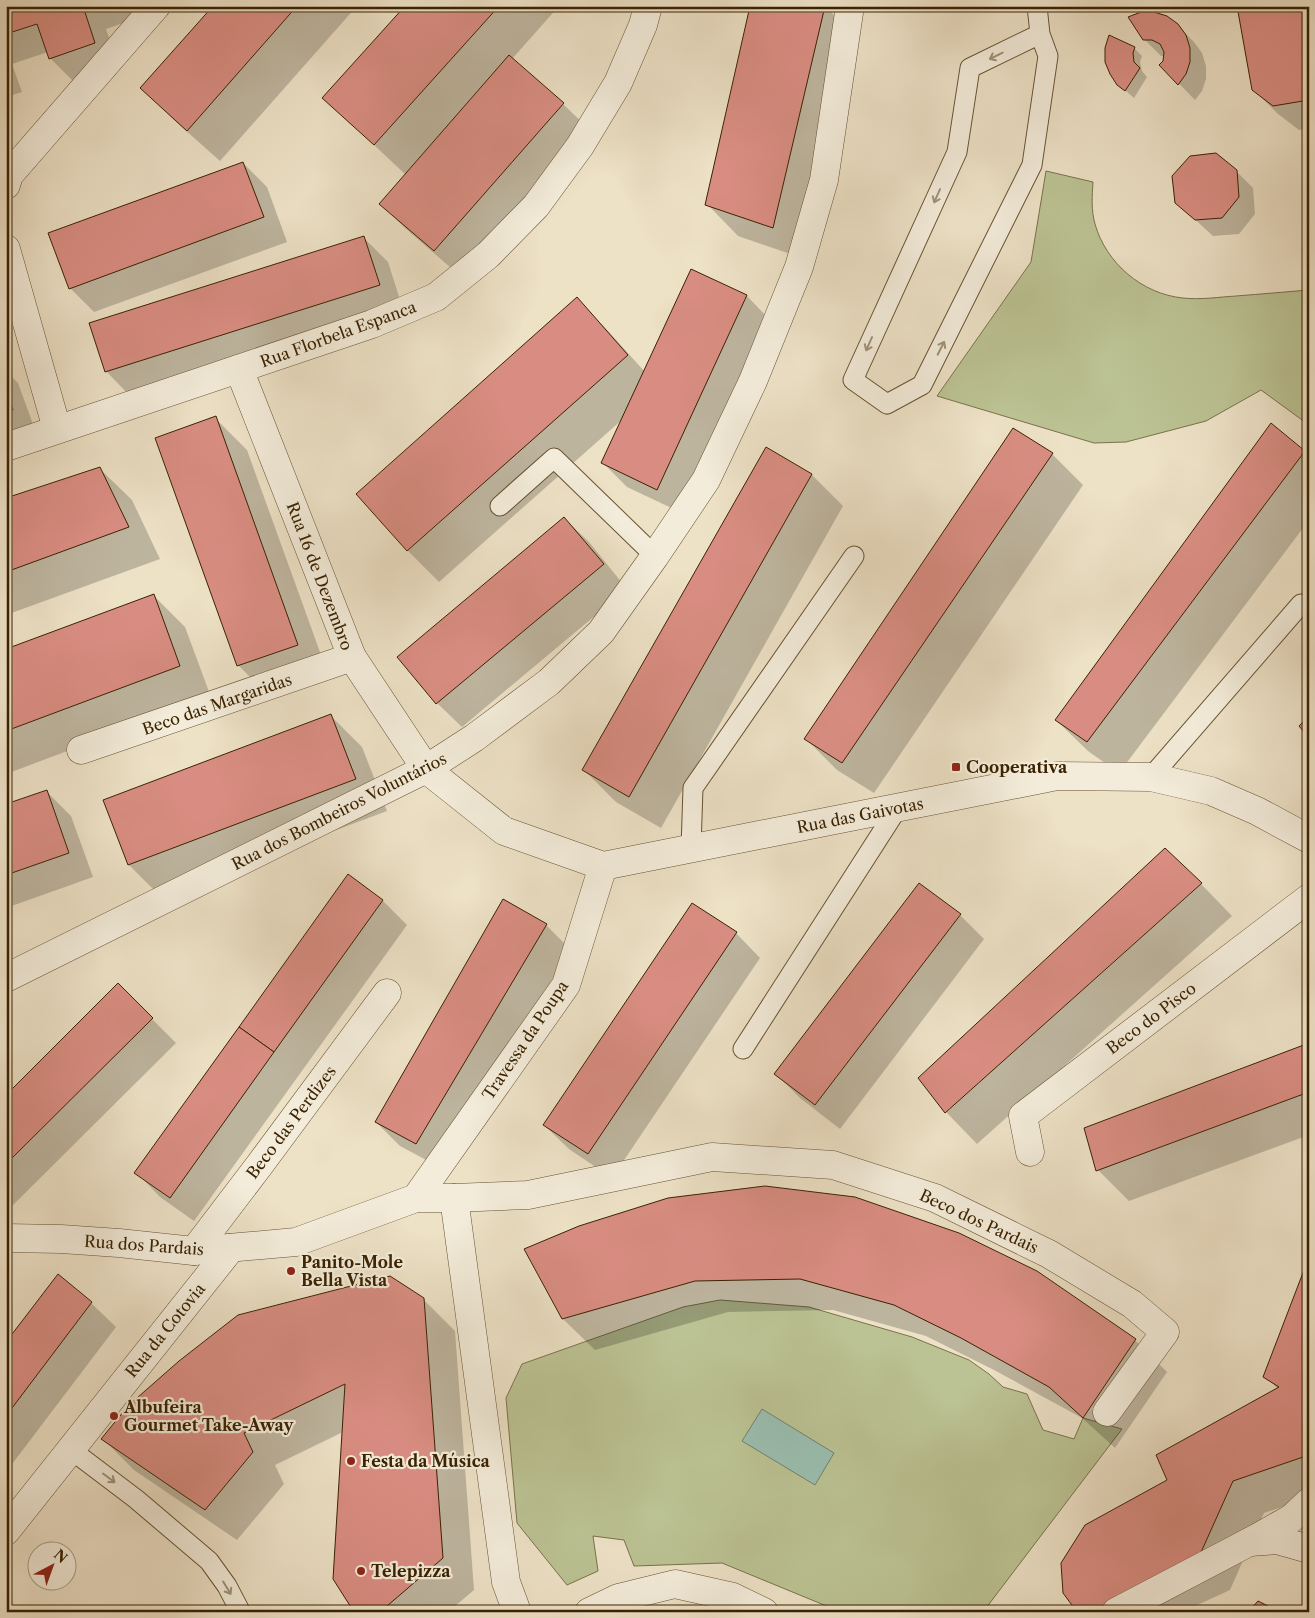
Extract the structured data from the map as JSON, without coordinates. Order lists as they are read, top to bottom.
{
  "streets": {
    "street": [
      "Rua Florbela Espanca",
      "Rua 16 de Dezembro",
      "Beco das Margaridas",
      "Rua dos Bombeiros Voluntários",
      "Rua das Gaivotas",
      "Beco do Pisco",
      "Travessa da Poupa",
      "Beco das Perdizes",
      "Beco dos Pardais",
      "Rua dos Pardais",
      "Rua da Cotovia"
    ]
  },
  "crossings": [
    ["Rua Florbela Espanca", "Rua 16 de Dezembro"],
    ["Rua 16 de Dezembro", "Beco das Margaridas"],
    ["Rua 16 de Dezembro", "Rua dos Bombeiros Voluntários"],
    ["Rua das Gaivotas", "Travessa da Poupa"],
    ["Travessa da Poupa", "Rua dos Pardais"],
    ["Beco das Perdizes", "Rua dos Pardais"],
    ["Beco dos Pardais", "Rua dos Pardais"],
    ["Rua dos Pardais", "Rua da Cotovia"]
  ],
  "places": {
    "transit": ["Cooperativa"],
    "other": [
      "Panito-Mole Bella Vista",
      "Albufeira Gourmet Take-Away",
      "Festa da Música",
      "Telepizza"
    ]
  },
  "north": "top right"
}
